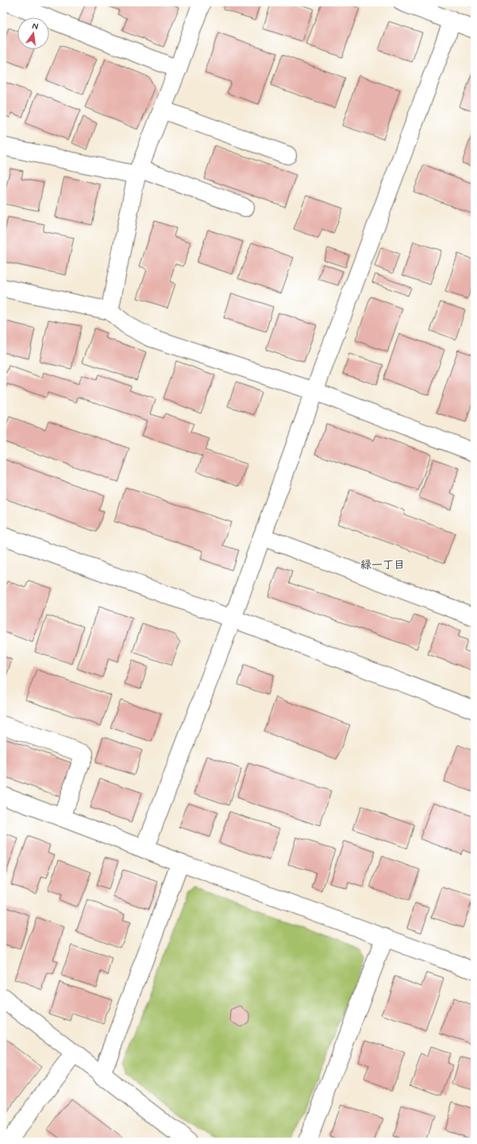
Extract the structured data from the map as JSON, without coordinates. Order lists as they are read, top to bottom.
{
  "districts": ["緑一丁目"],
  "north": "top"
}
